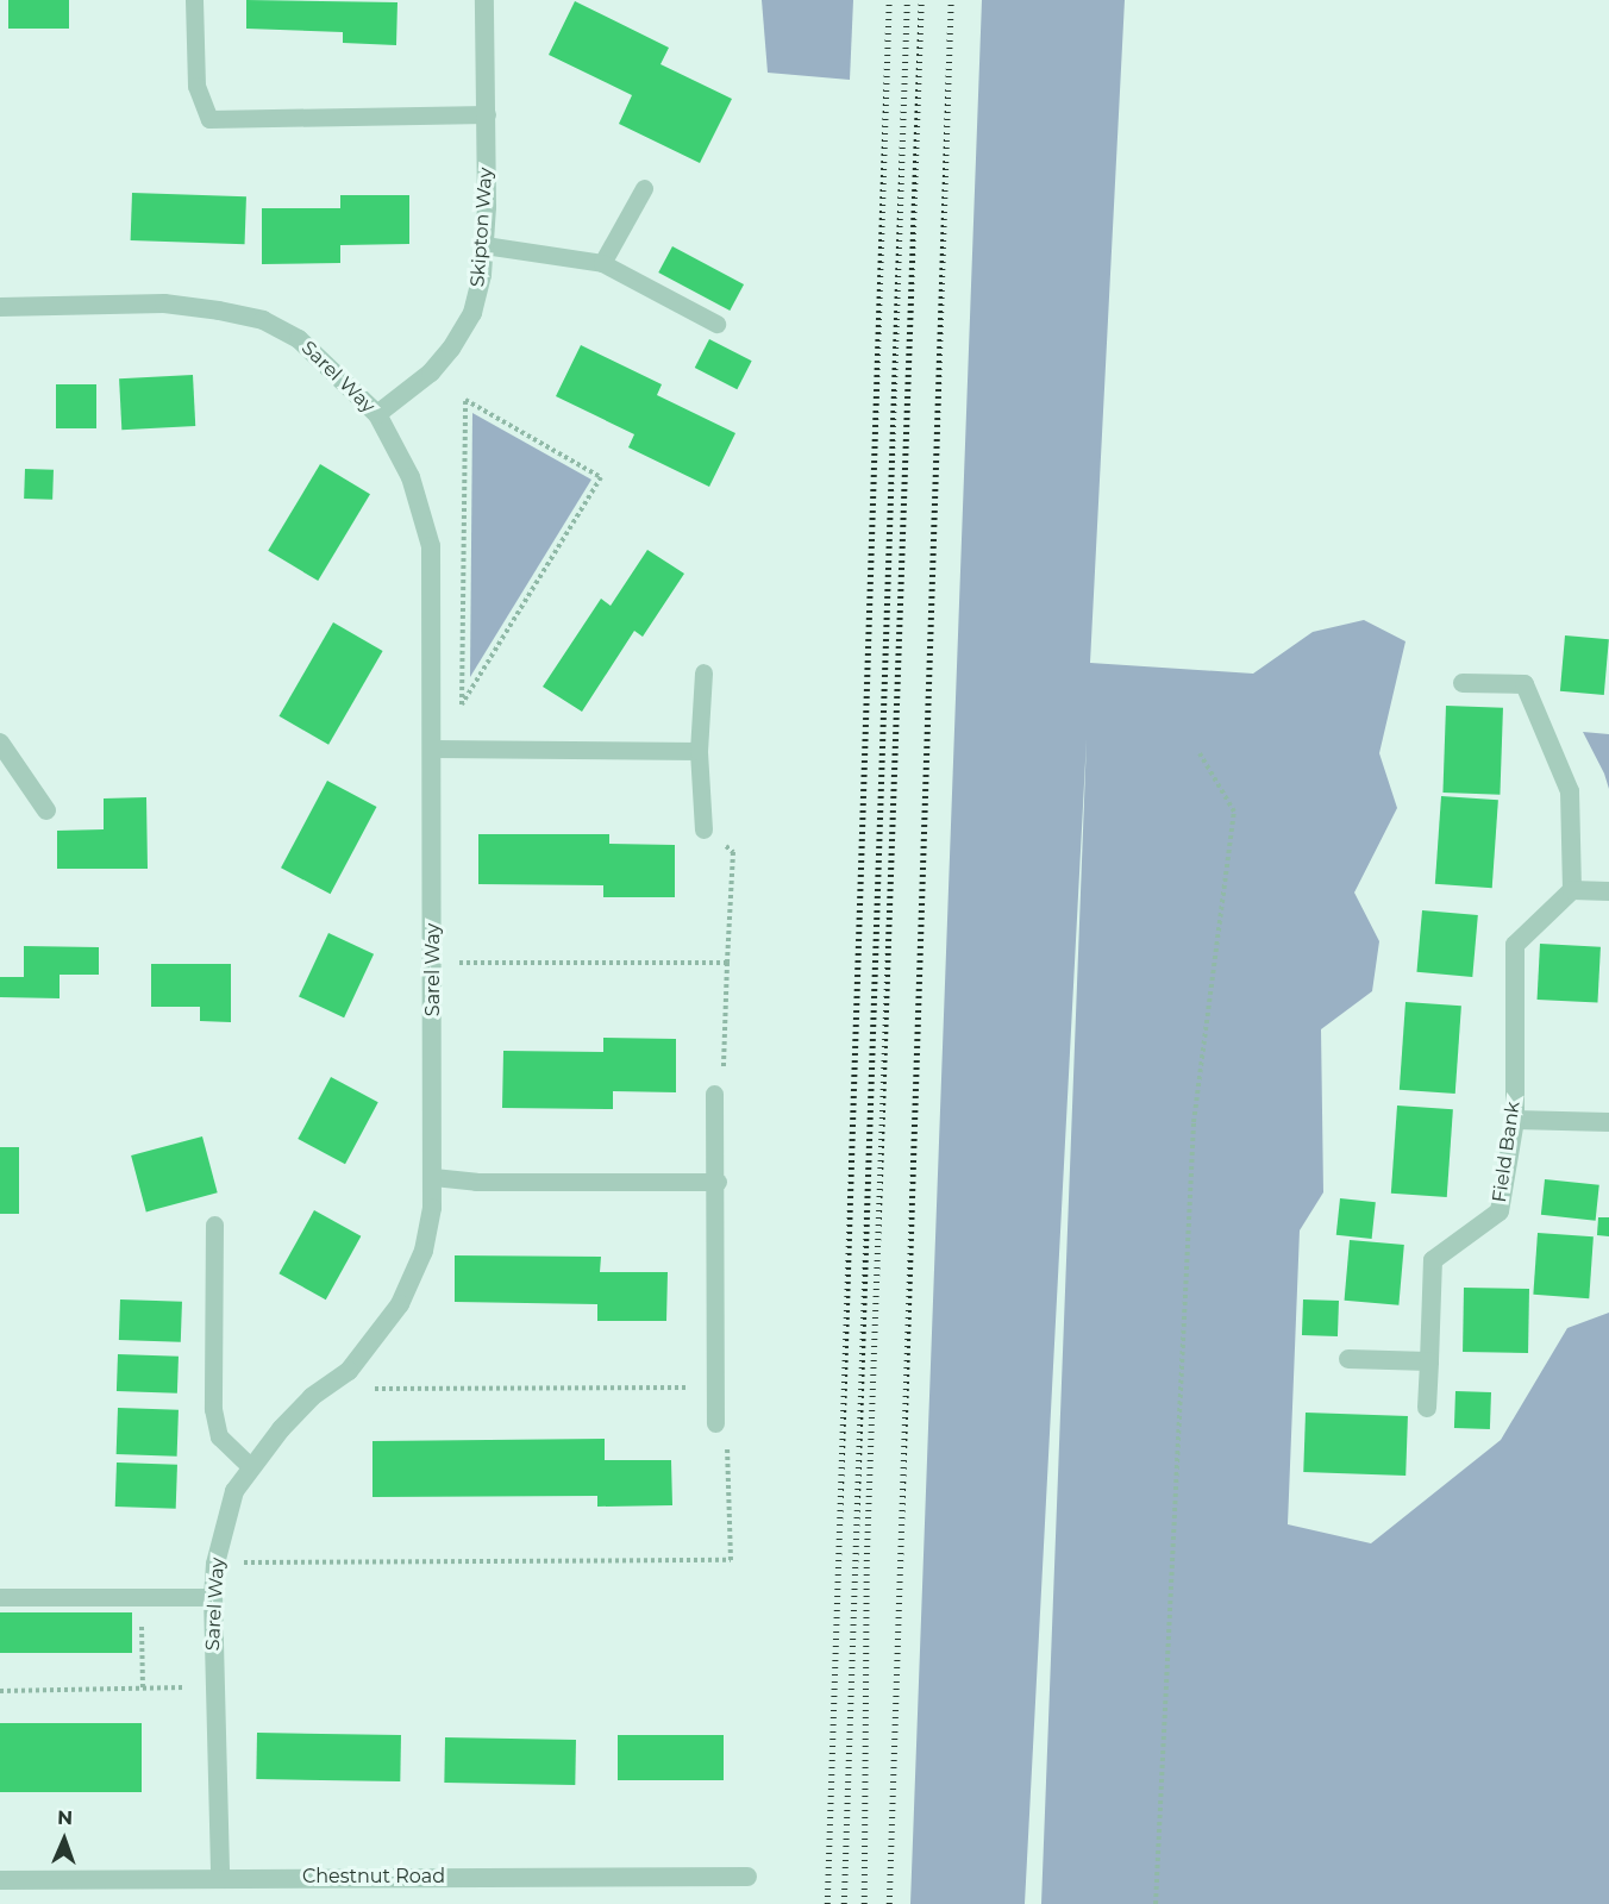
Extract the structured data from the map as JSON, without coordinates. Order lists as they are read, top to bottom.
{
  "streets": {
    "street": [
      "Skipton Way",
      "Sarel Way",
      "Field Bank",
      "Chestnut Road"
    ]
  },
  "crossings": [
    ["Skipton Way", "Sarel Way"],
    ["Sarel Way", "Chestnut Road"]
  ],
  "north": "top"
}
